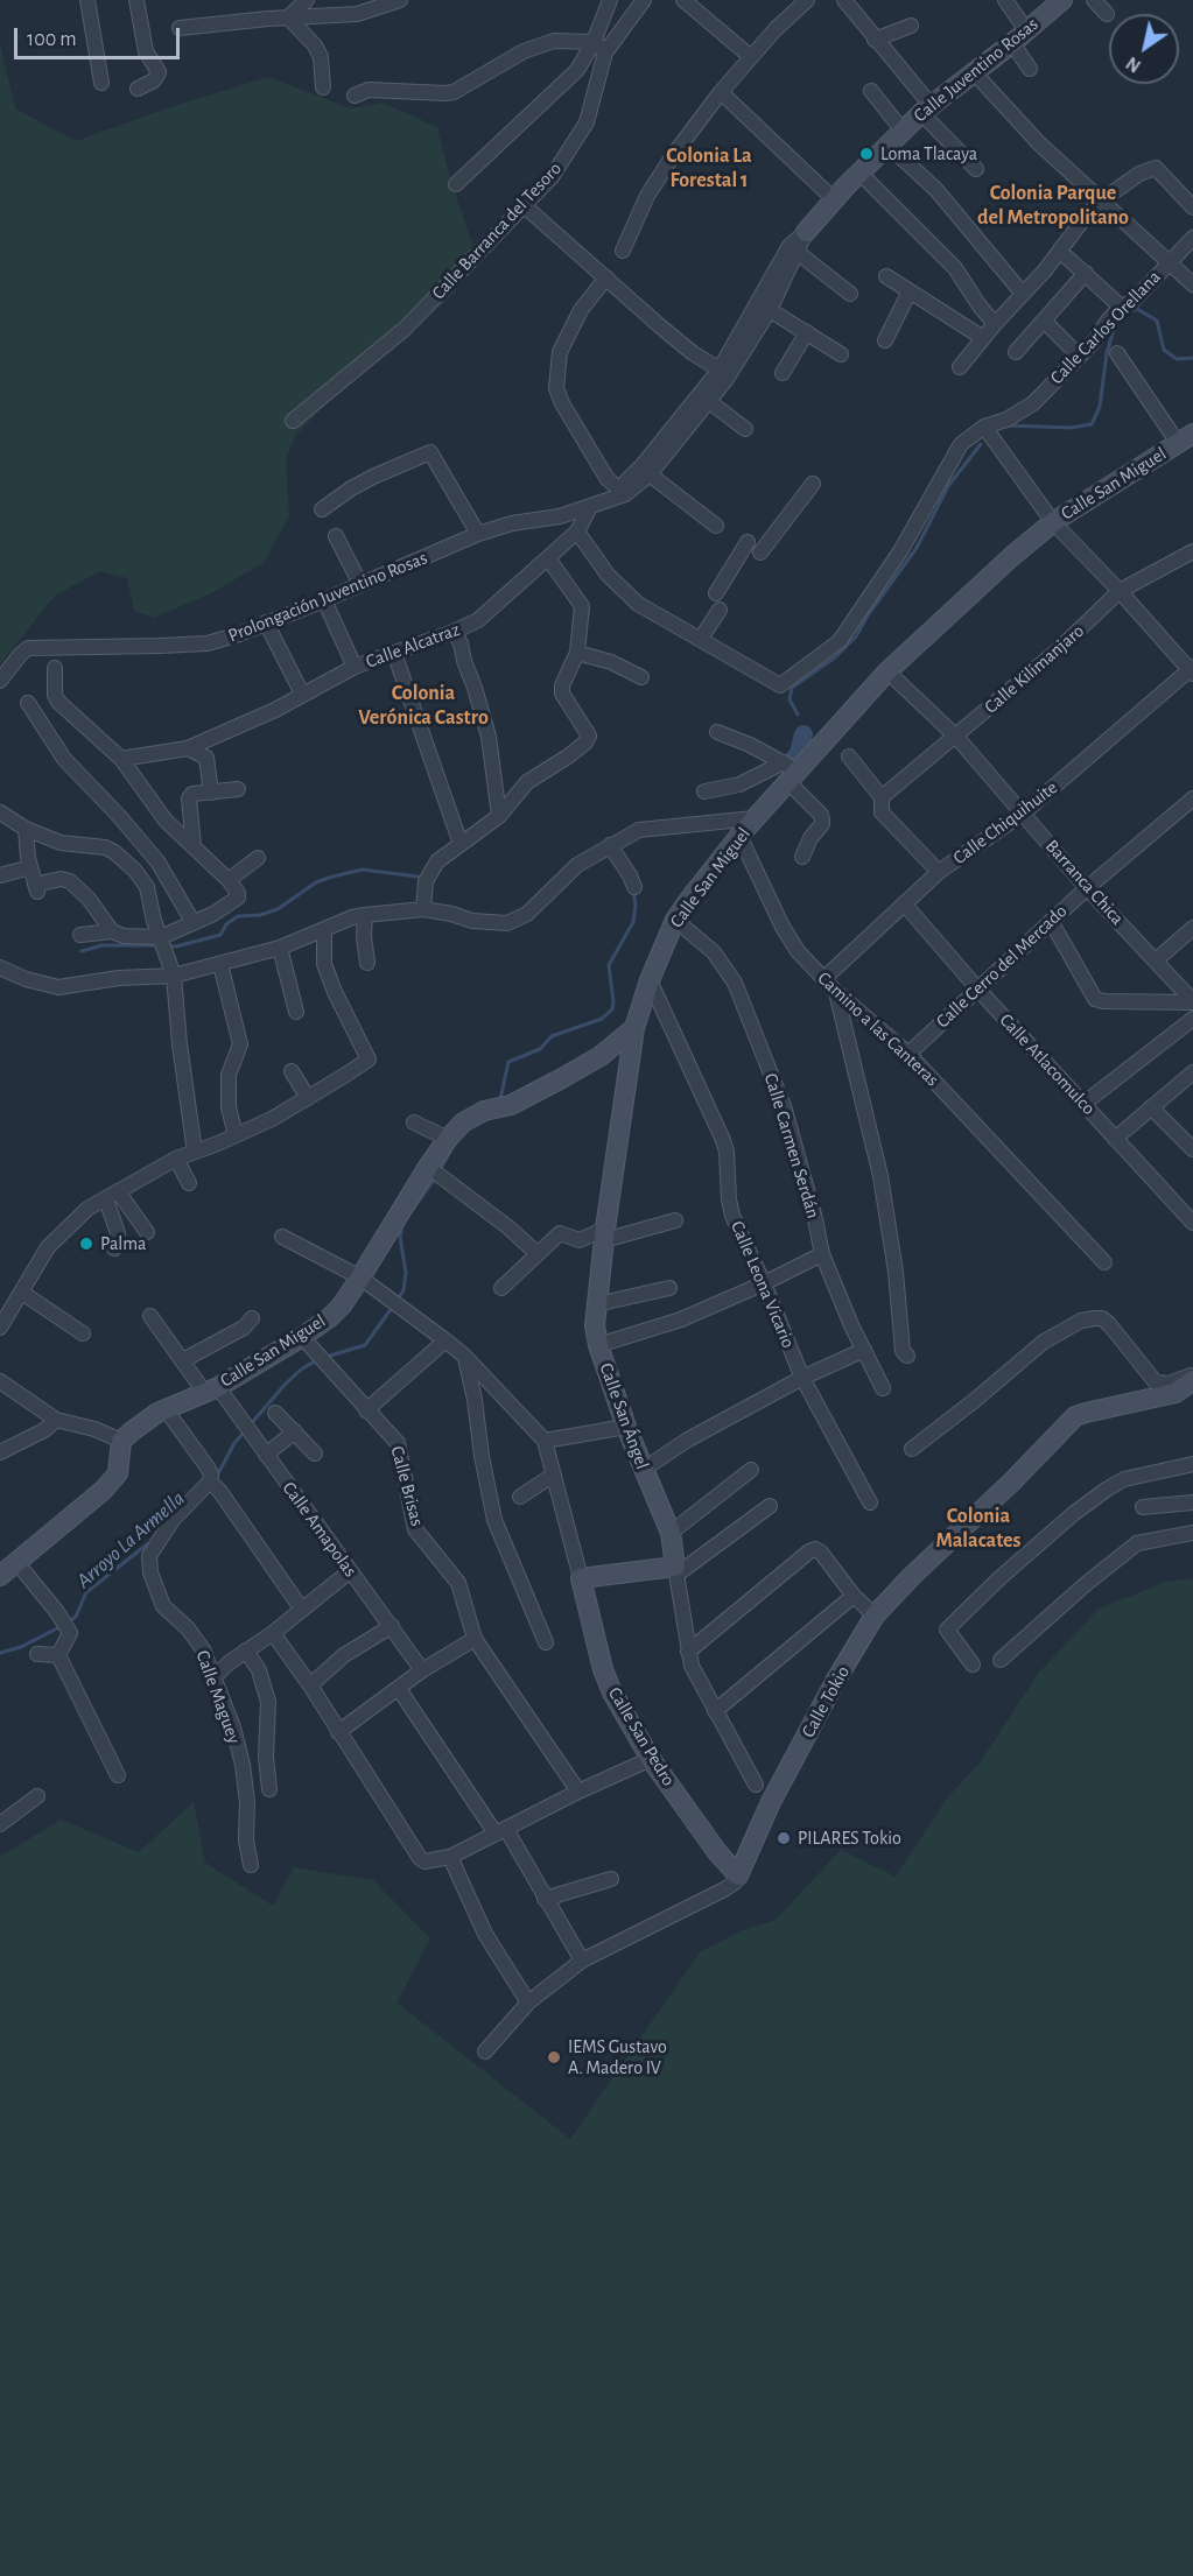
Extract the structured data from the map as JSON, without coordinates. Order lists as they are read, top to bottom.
{
  "streets": {
    "street": [
      "Calle Juventino Rosas",
      "Calle Barranca del Tesoro",
      "Calle Carlos Orellana",
      "Calle San Miguel",
      "Prolongación Juventino Rosas",
      "Calle Alcatraz",
      "Calle Kilimanjaro",
      "Calle Chiquihuite",
      "Barranca Chica",
      "Calle Cerro del Mercado",
      "Camino a las Canteras",
      "Calle Atlacomulco",
      "Calle Carmen Serdán",
      "Calle Leona Vicario",
      "Calle San Ángel",
      "Calle Brisas",
      "Calle Amapolas",
      "Calle Maguey",
      "Calle Tokio",
      "Calle San Pedro"
    ]
  },
  "crossings": [
    ["Calle Juventino Rosas", "Prolongación Juventino Rosas"],
    ["Calle San Miguel", "Barranca Chica"],
    ["Calle San Miguel", "Camino a las Canteras"],
    ["Calle San Miguel", "Calle Carmen Serdán"],
    ["Calle San Miguel", "Calle Leona Vicario"],
    ["Calle San Miguel", "Calle San Ángel"],
    ["Calle San Miguel", "Calle Brisas"],
    ["Calle San Miguel", "Calle Amapolas"],
    ["Calle San Miguel", "Calle San Pedro"],
    ["Prolongación Juventino Rosas", "Calle Alcatraz"],
    ["Calle Kilimanjaro", "Barranca Chica"],
    ["Calle Chiquihuite", "Barranca Chica"],
    ["Calle Chiquihuite", "Camino a las Canteras"],
    ["Calle Chiquihuite", "Calle Atlacomulco"],
    ["Barranca Chica", "Calle Cerro del Mercado"],
    ["Calle Cerro del Mercado", "Camino a las Canteras"],
    ["Calle Cerro del Mercado", "Calle Atlacomulco"],
    ["Calle Tokio", "Calle San Pedro"]
  ],
  "districts": [
    "Colonia La Forestal 1",
    "Colonia Parque del Metropolitano",
    "Colonia Verónica Castro",
    "Colonia Malacates"
  ],
  "water": ["Arroyo La Armella"],
  "places": [
    "Loma Tlacaya",
    "Palma",
    "PILARES Tokio",
    "IEMS Gustavo A. Madero IV"
  ],
  "scale_bar": "100 m",
  "north": "bottom left"
}
